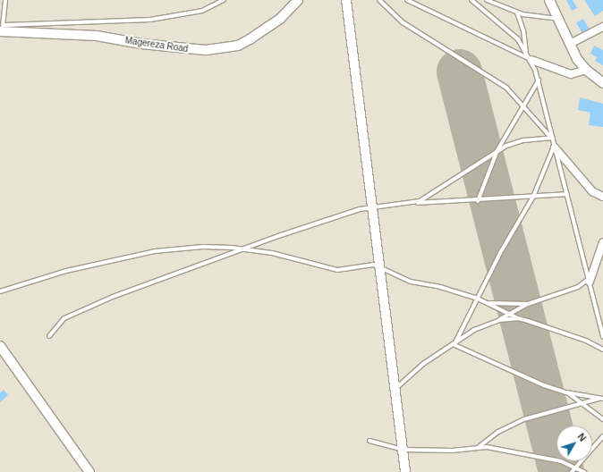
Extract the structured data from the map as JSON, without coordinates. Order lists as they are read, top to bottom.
{
  "streets": {
    "street": ["Magereza Road"]
  },
  "north": "top right"
}
